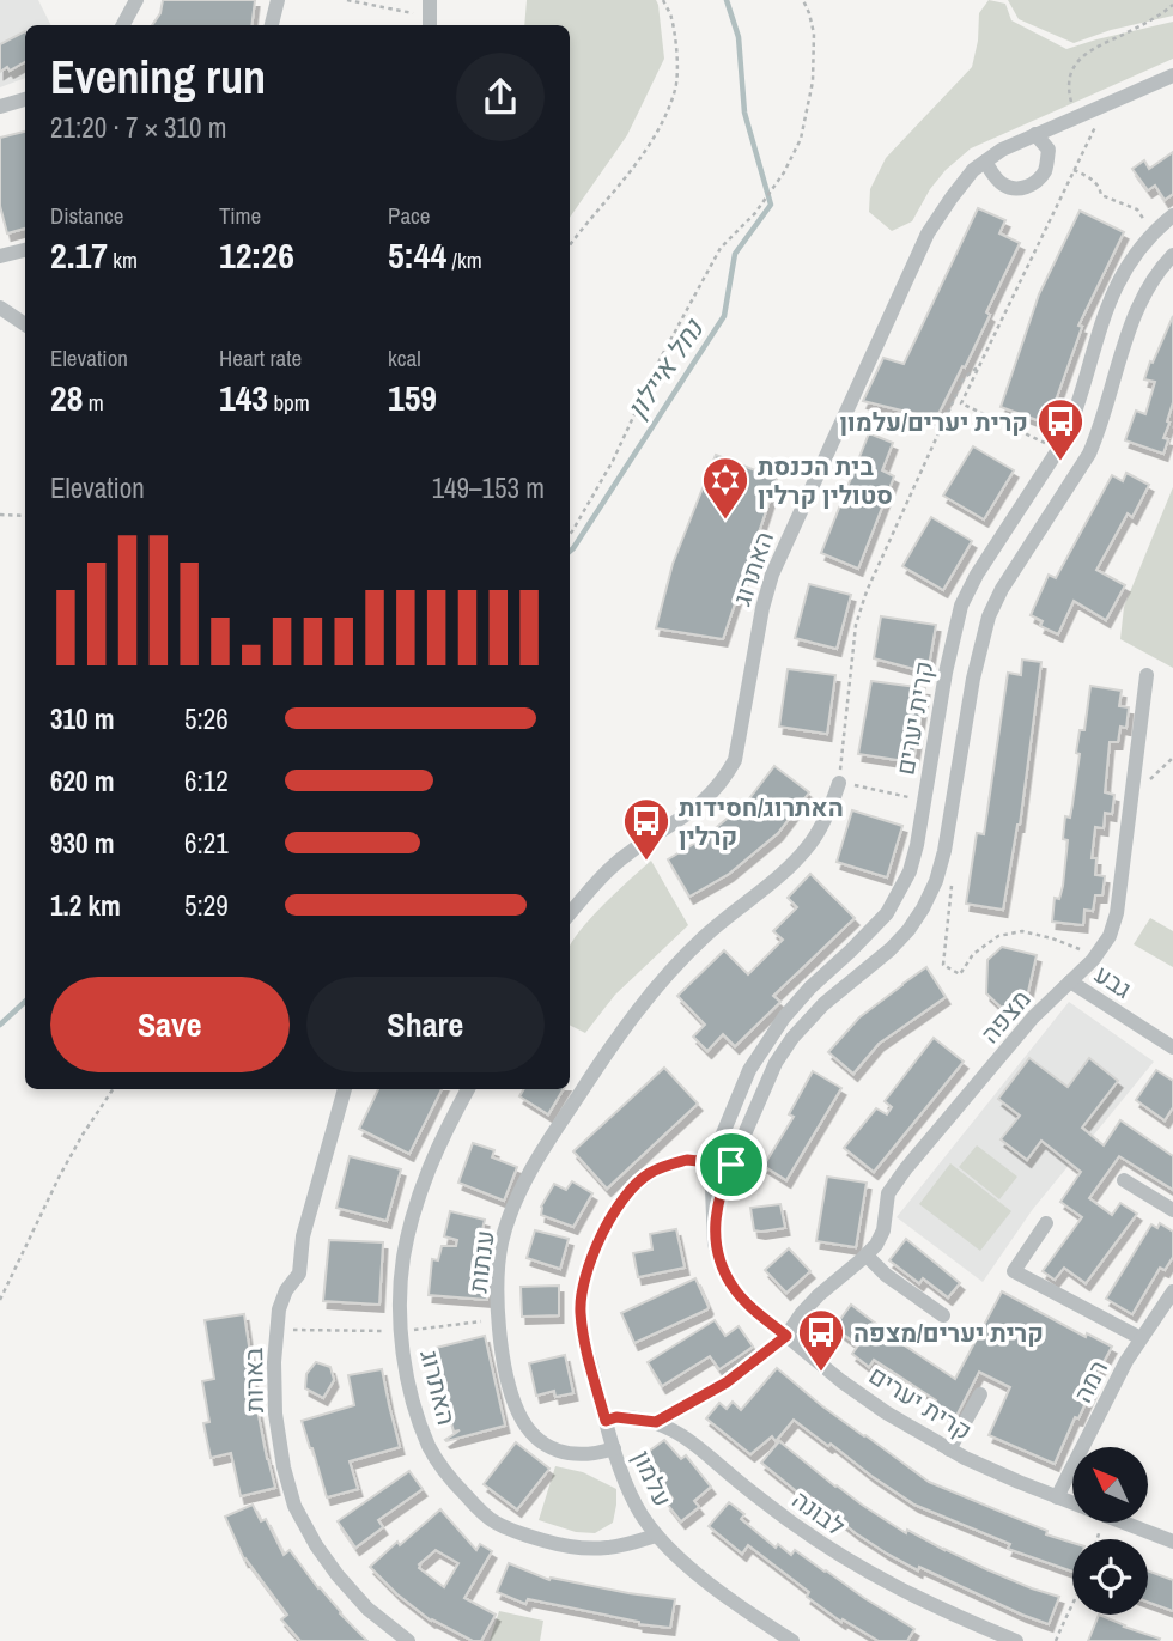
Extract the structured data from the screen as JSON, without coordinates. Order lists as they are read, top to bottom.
{
  "streets": {
    "street": [
      "האתרוג",
      "קרית יערים",
      "גבע",
      "מצפה",
      "ענתות",
      "בארות",
      "רמה",
      "עלמון",
      "לבונה"
    ]
  },
  "crossings": [
    ["האתרוג", "עלמון"],
    ["קרית יערים", "מצפה"],
    ["קרית יערים", "רמה"],
    ["קרית יערים", "עלמון"],
    ["גבע", "מצפה"],
    ["ענתות", "עלמון"],
    ["עלמון", "לבונה"]
  ],
  "water": ["נחל איילון"],
  "places": {
    "bus stop": ["קרית יערים/עלמון", "האתרוג/חסידות קרלין", "קרית יערים/מצפה"],
    "synagogue": ["בית הכנסת סטולין קרלין"]
  },
  "north": "top left",
  "page": {
    "heading": ["Evening run", "21:20 · 7 × 310 m"],
    "stats": [
      ["Distance", "2.17 km"],
      ["Time", "12:26"],
      ["Pace", "5:44 /km"],
      ["Elevation", "28 m"],
      ["Heart rate", "143 bpm"],
      ["kcal", "159"]
    ],
    "chart": ["Elevation", "149–153 m"],
    "list": [
      {
        "name": "310 m",
        "note": "5:26"
      },
      {
        "name": "620 m",
        "note": "6:12"
      },
      {
        "name": "930 m",
        "note": "6:21"
      },
      {
        "name": "1.2 km",
        "note": "5:29"
      }
    ],
    "buttons": ["Save", "Share"]
  }
}
